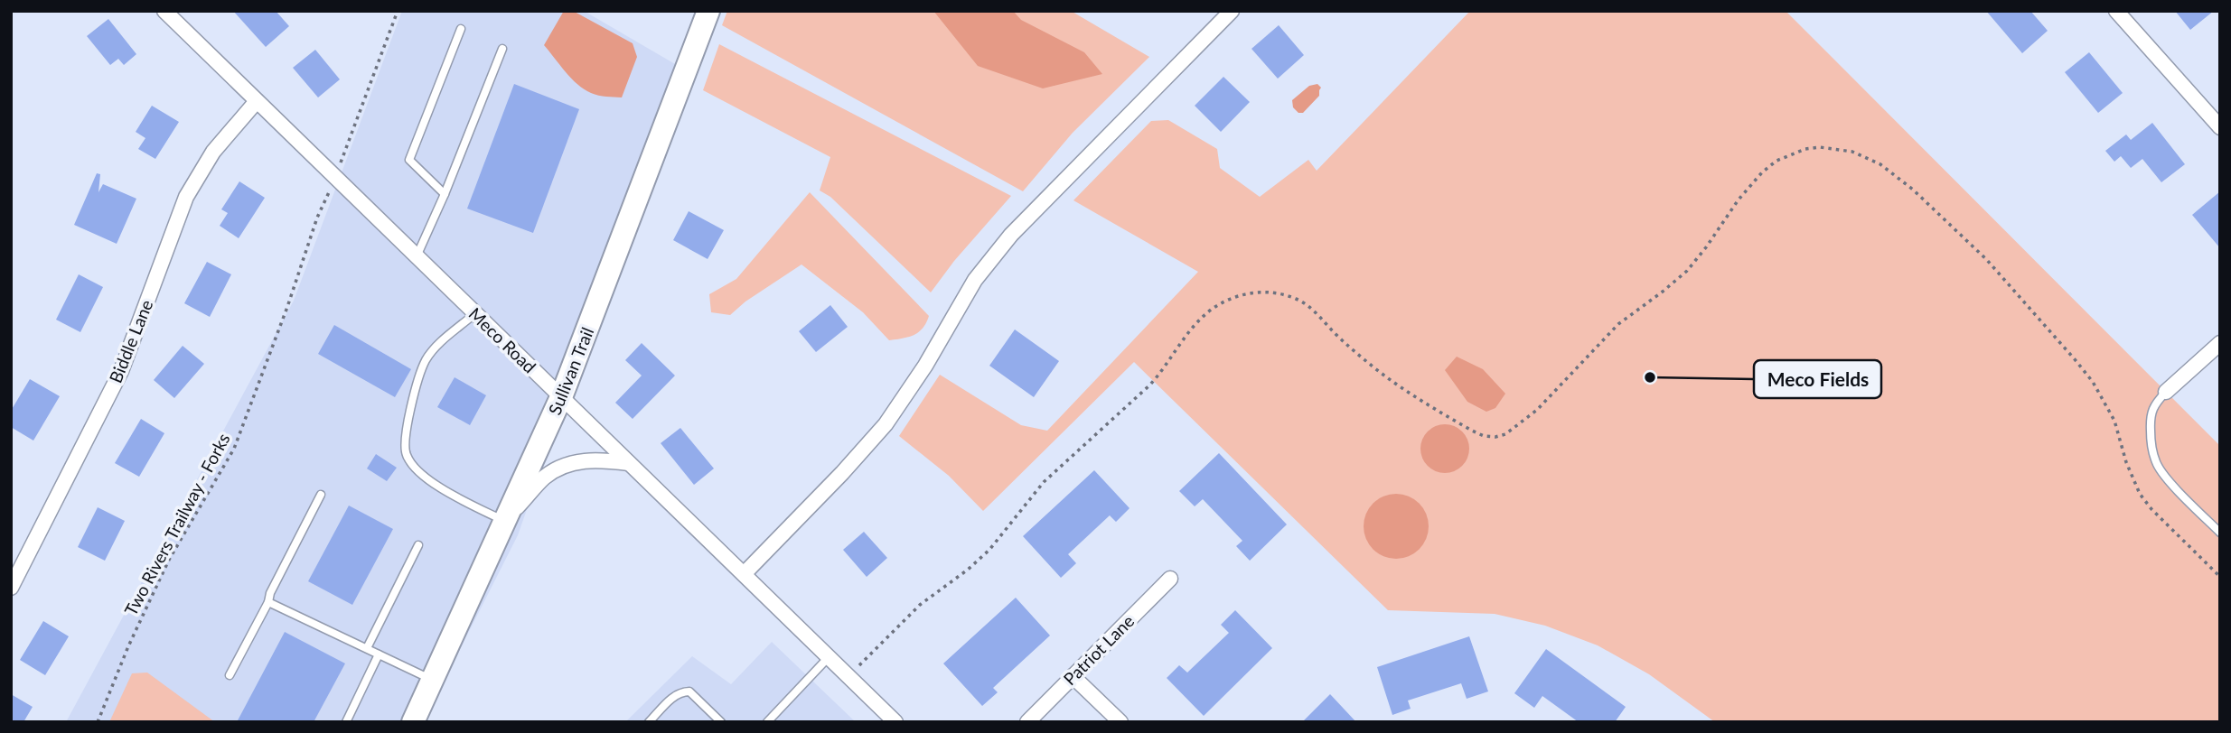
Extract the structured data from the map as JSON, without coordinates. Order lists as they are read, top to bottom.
{
  "streets": {
    "main road": ["Sullivan Trail"],
    "street": ["Meco Road", "Biddle Lane", "Patriot Lane"],
    "path": ["Two Rivers Trailway - Forks"]
  },
  "crossings": [
    ["Meco Road", "Biddle Lane"],
    ["Meco Road", "Sullivan Trail"]
  ],
  "places": ["Meco Fields"]
}
